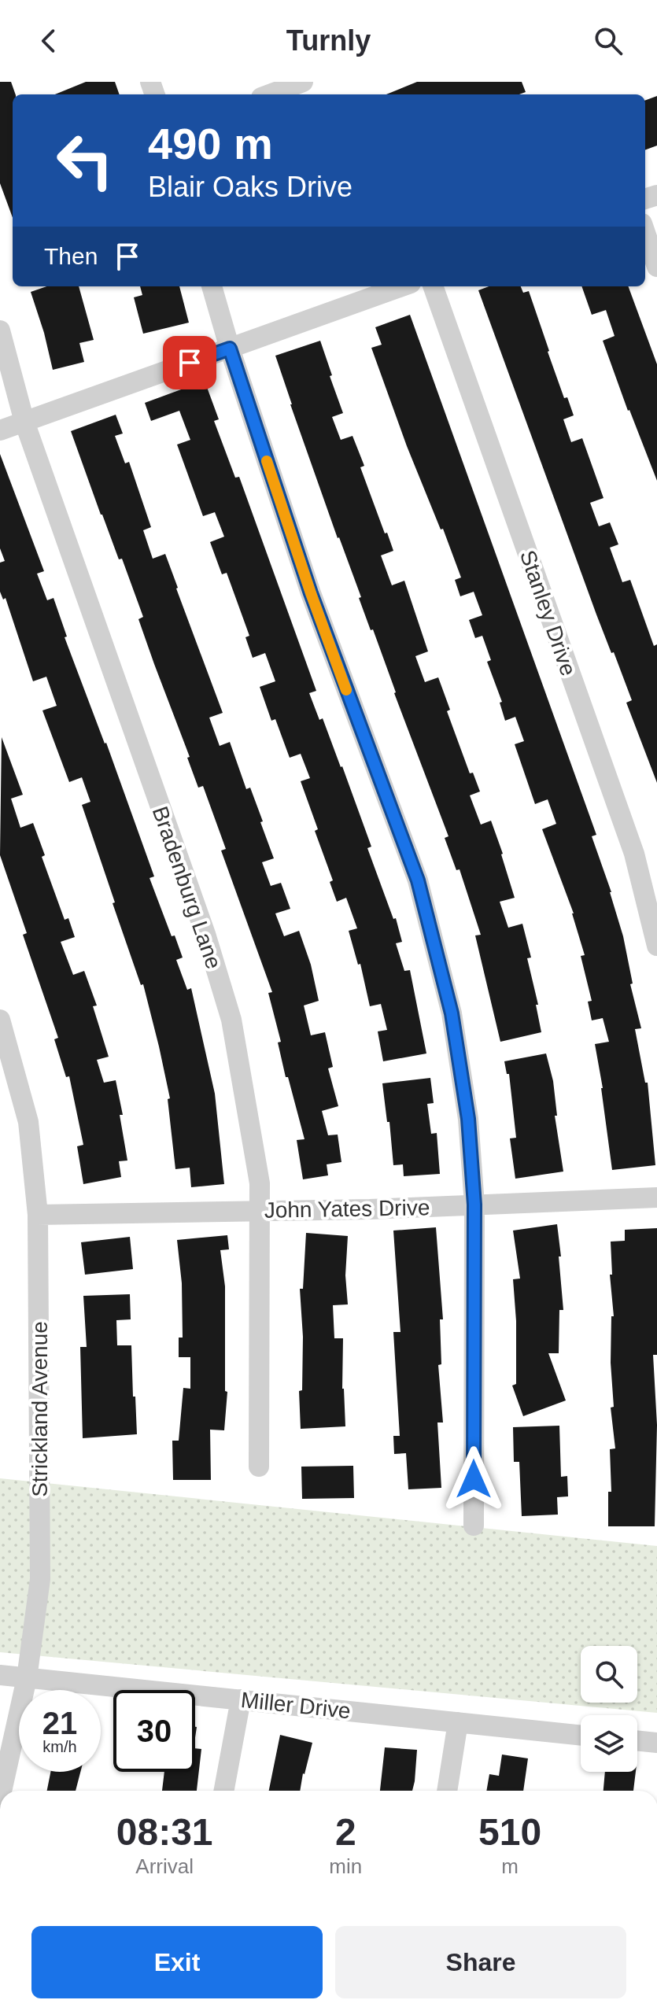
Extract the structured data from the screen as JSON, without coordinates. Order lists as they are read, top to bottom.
{
  "streets": {
    "street": [
      "Stanley Drive",
      "Bradenburg Lane",
      "John Yates Drive",
      "Strickland Avenue",
      "Miller Drive"
    ]
  },
  "crossings": [
    ["Bradenburg Lane", "John Yates Drive"],
    ["John Yates Drive", "Strickland Avenue"],
    ["Strickland Avenue", "Miller Drive"]
  ],
  "page": {
    "header": "Turnly",
    "turn": ["490 m", "Blair Oaks Drive"],
    "then": "Then",
    "speed": "21 km/h",
    "limit": "30",
    "eta": [
      "08:31",
      "Arrival",
      "2",
      "min",
      "510",
      "m"
    ],
    "buttons": ["Exit", "Share"]
  }
}
